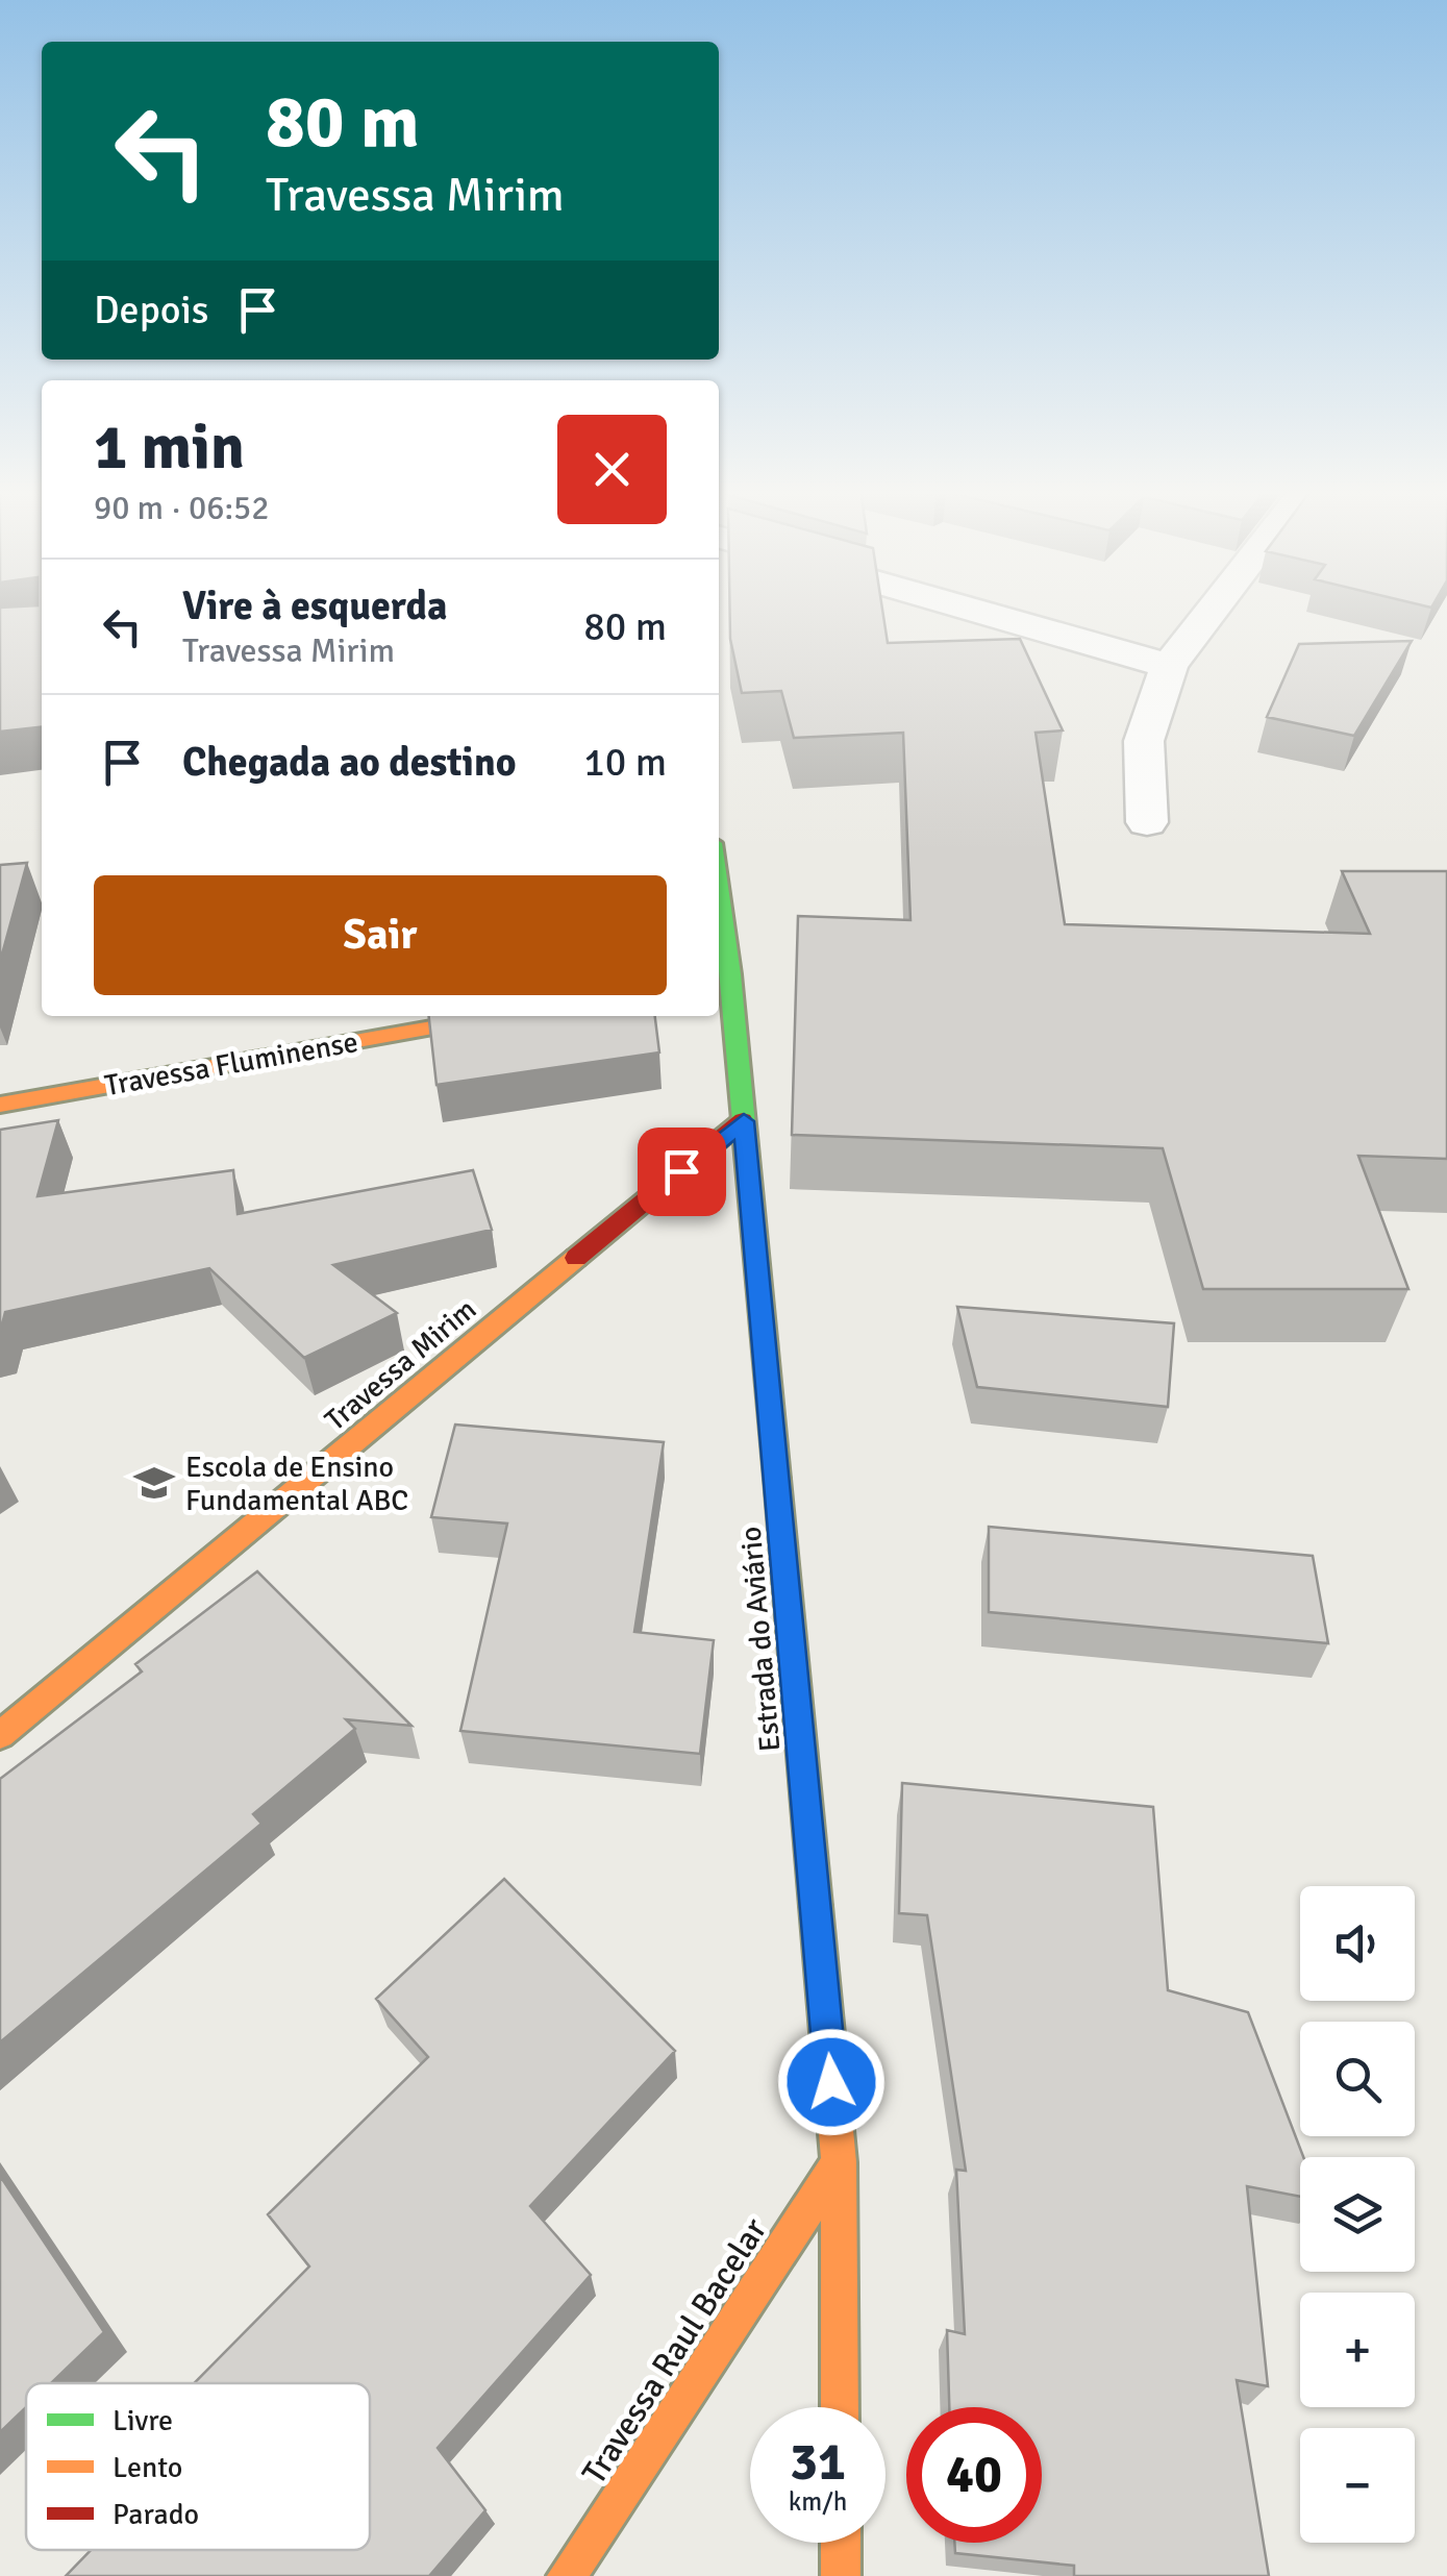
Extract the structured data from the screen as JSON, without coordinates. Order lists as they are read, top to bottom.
{
  "streets": {
    "street": [
      "Travessa Fluminense",
      "Travessa Mirim",
      "Estrada do Aviário",
      "Travessa Raul Bacelar"
    ]
  },
  "crossings": [
    ["Travessa Mirim", "Estrada do Aviário"],
    ["Estrada do Aviário", "Travessa Raul Bacelar"]
  ],
  "places": {
    "school or university": ["Escola de Ensino Fundamental ABC"]
  },
  "legend": ["Livre", "Lento", "Parado"],
  "page": {
    "turn": ["80 m", "Travessa Mirim"],
    "then": "Depois",
    "heading": ["1 min", "90 m · 06:52"],
    "list": [
      {
        "name": "Vire à esquerda",
        "note": "Travessa Mirim",
        "value": "80 m"
      },
      {
        "name": "Chegada ao destino",
        "value": "10 m"
      }
    ],
    "buttons": "Sair",
    "map_buttons": ["+", "−"],
    "speed": "31 km/h",
    "limit": "40"
  }
}
